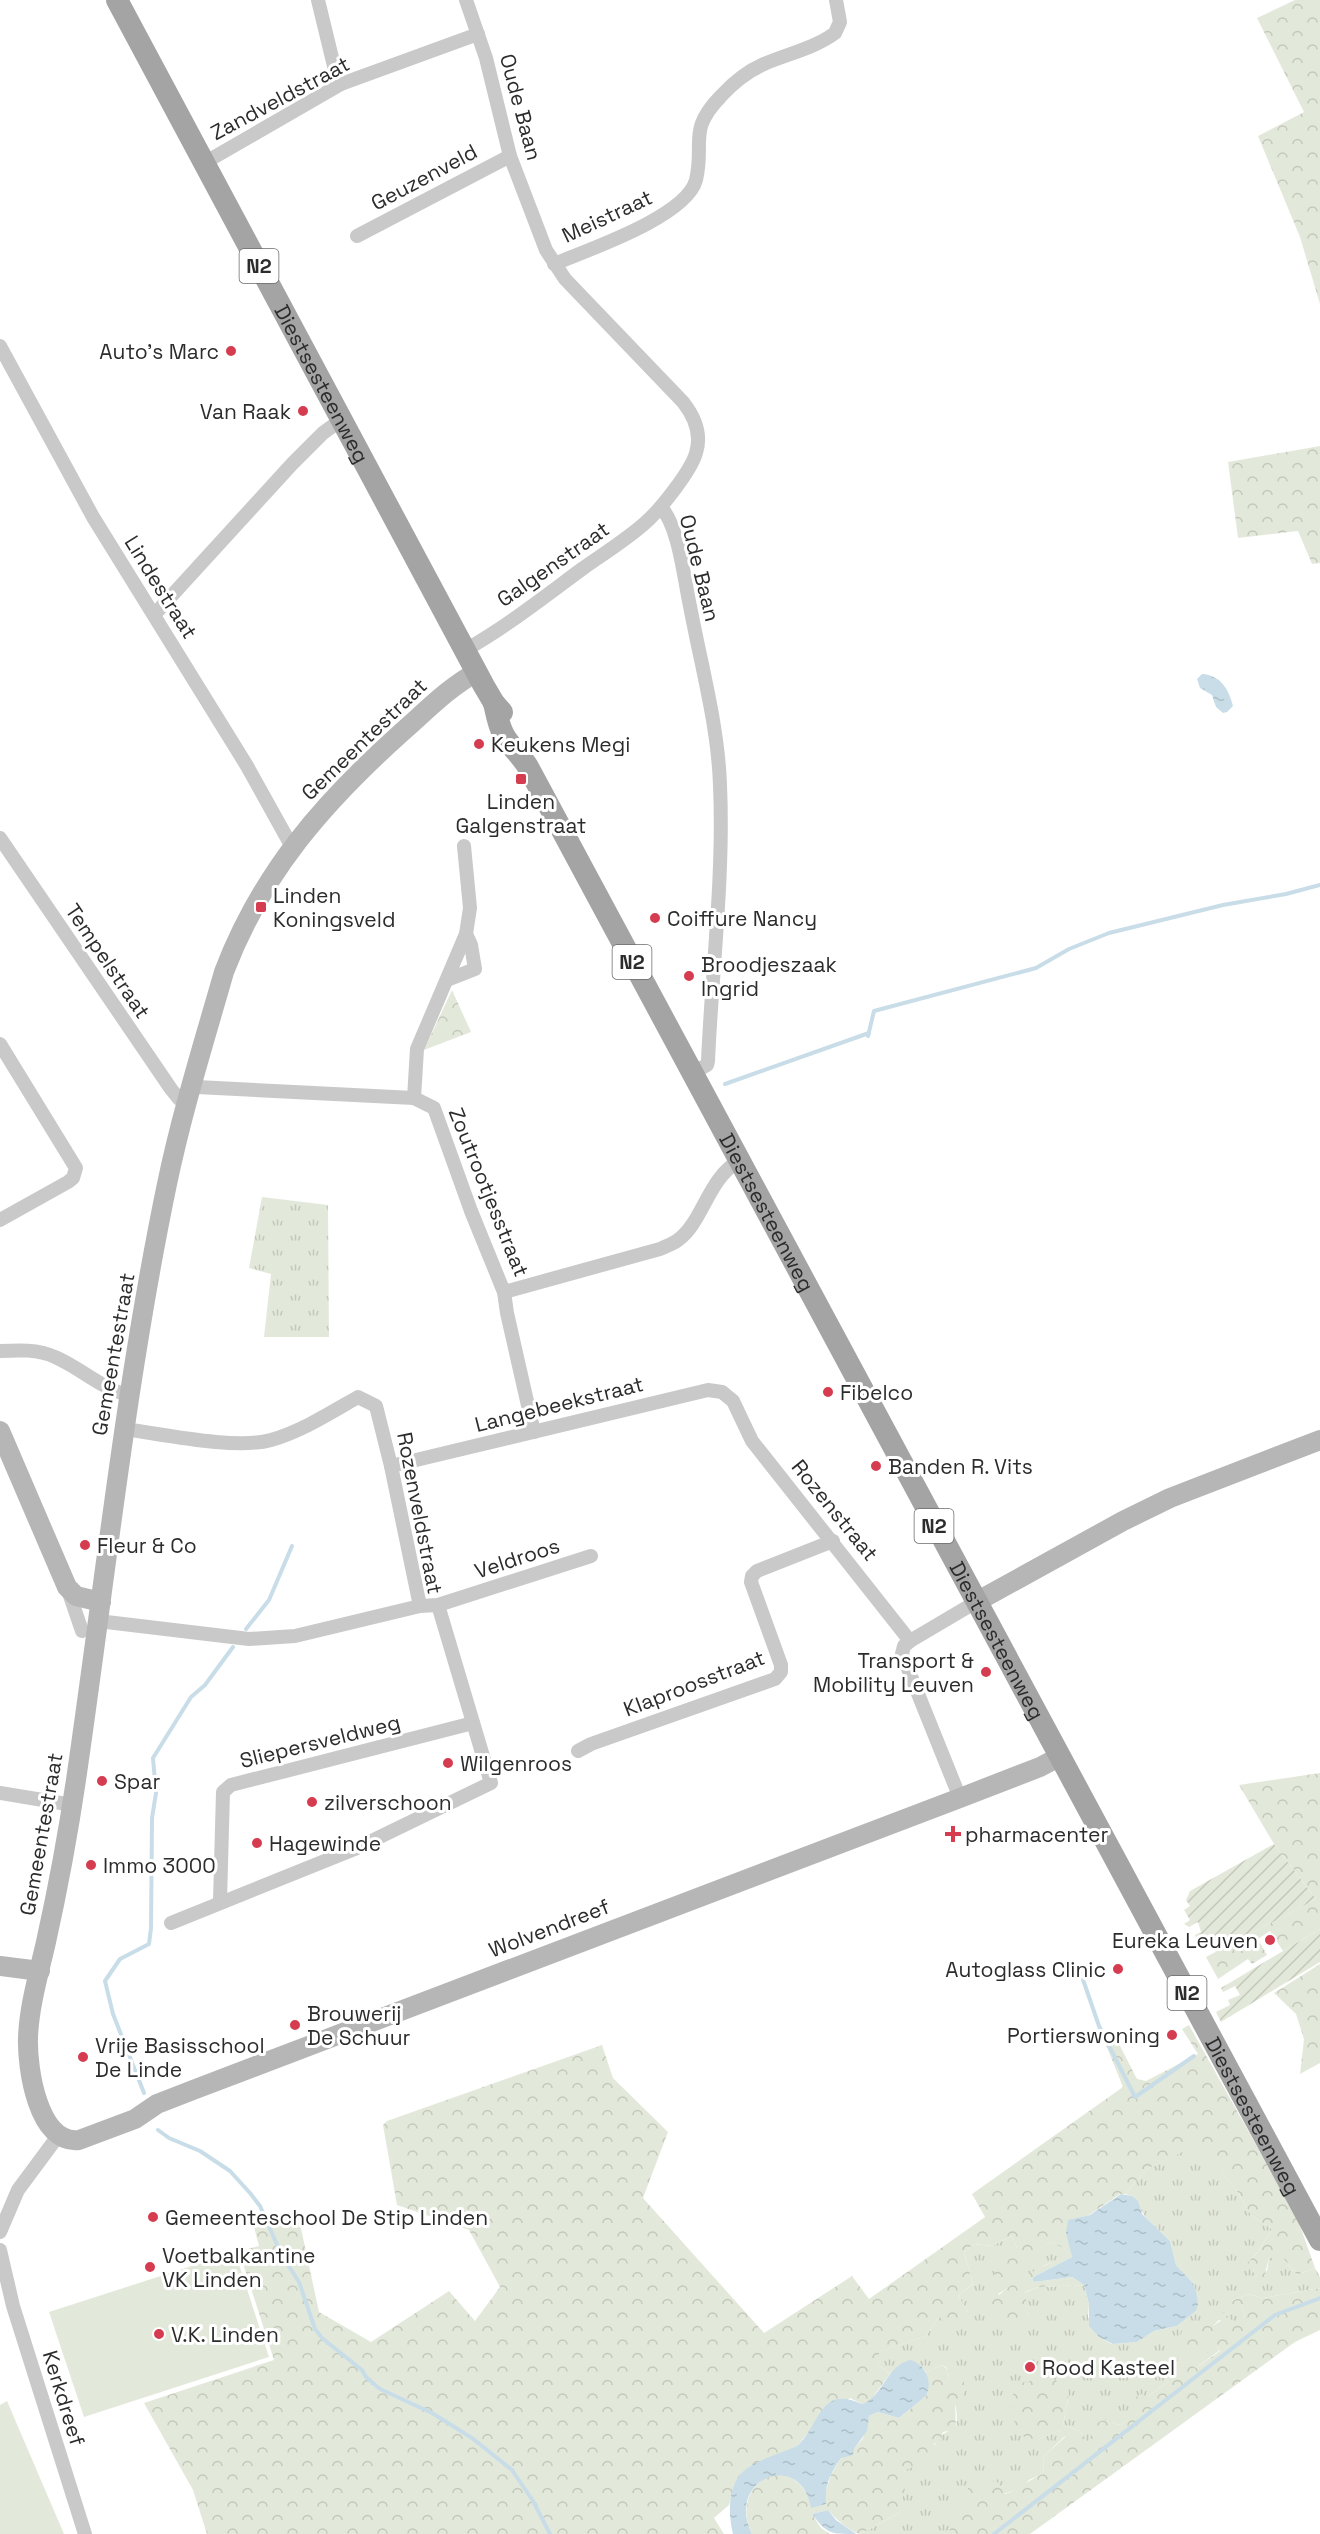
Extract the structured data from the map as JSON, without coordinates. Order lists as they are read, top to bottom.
{
  "streets": {
    "main road": ["N2", "Diestsesteenweg"],
    "street": [
      "Zandveldstraat",
      "Oude Baan",
      "Geuzenveld",
      "Meistraat",
      "Galgenstraat",
      "Lindestraat",
      "Gemeentestraat",
      "Tempelstraat",
      "Zoutrootjesstraat",
      "Langebeekstraat",
      "Rozenstraat",
      "Rozenveldstraat",
      "Veldroos",
      "Klaproosstraat",
      "Sliepersveldweg",
      "Wolvendreef",
      "Kerkdreef"
    ]
  },
  "crossings": [
    ["Zandveldstraat", "Oude Baan"],
    ["Zandveldstraat", "Diestsesteenweg"],
    ["Oude Baan", "Geuzenveld"],
    ["Oude Baan", "Meistraat"],
    ["Oude Baan", "Diestsesteenweg"],
    ["Oude Baan", "Galgenstraat"],
    ["Diestsesteenweg", "Galgenstraat"],
    ["Diestsesteenweg", "Gemeentestraat"],
    ["Diestsesteenweg", "Zoutrootjesstraat"],
    ["Diestsesteenweg", "Wolvendreef"],
    ["Lindestraat", "Gemeentestraat"],
    ["Gemeentestraat", "Tempelstraat"],
    ["Gemeentestraat", "Rozenveldstraat"],
    ["Gemeentestraat", "Wolvendreef"],
    ["Langebeekstraat", "Rozenstraat"],
    ["Langebeekstraat", "Rozenveldstraat"],
    ["Rozenstraat", "Klaproosstraat"],
    ["Rozenveldstraat", "Veldroos"]
  ],
  "places": {
    "other": [
      "Auto's Marc",
      "Van Raak",
      "Keukens Megi",
      "Coiffure Nancy",
      "Broodjeszaak Ingrid",
      "Fibelco",
      "Banden R. Vits",
      "Fleur & Co",
      "Transport & Mobility Leuven",
      "Wilgenroos",
      "Spar",
      "zilverschoon",
      "Hagewinde",
      "Immo 3000",
      "Eureka Leuven",
      "Autoglass Clinic",
      "Brouwerij De Schuur",
      "Portierswoning",
      "Vrije Basisschool De Linde",
      "Gemeenteschool De Stip Linden",
      "Voetbalkantine VK Linden",
      "V.K. Linden",
      "Rood Kasteel"
    ],
    "transit": ["Linden Galgenstraat", "Linden Koningsveld"],
    "health": ["pharmacenter"]
  }
}
